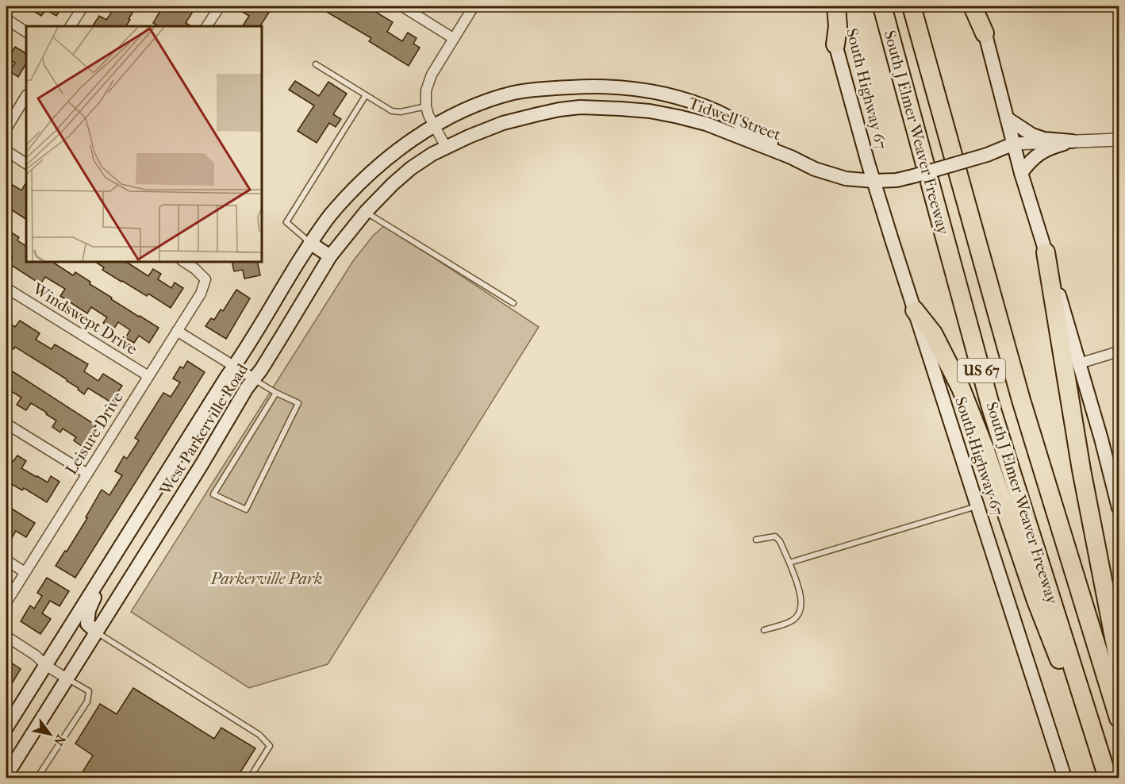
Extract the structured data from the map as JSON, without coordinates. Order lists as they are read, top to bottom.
{
  "streets": {
    "highway": ["South J Elmer Weaver Freeway", "US 67"],
    "main road": ["South Highway 67", "Tidwell Street", "West Parkerville Road"],
    "street": ["Windswept Drive", "Leisure Drive"]
  },
  "crossings": [
    ["South Highway 67", "Tidwell Street"],
    ["Tidwell Street", "West Parkerville Road"],
    ["Windswept Drive", "Leisure Drive"]
  ],
  "parks": ["Parkerville Park"],
  "north": "bottom right"
}
